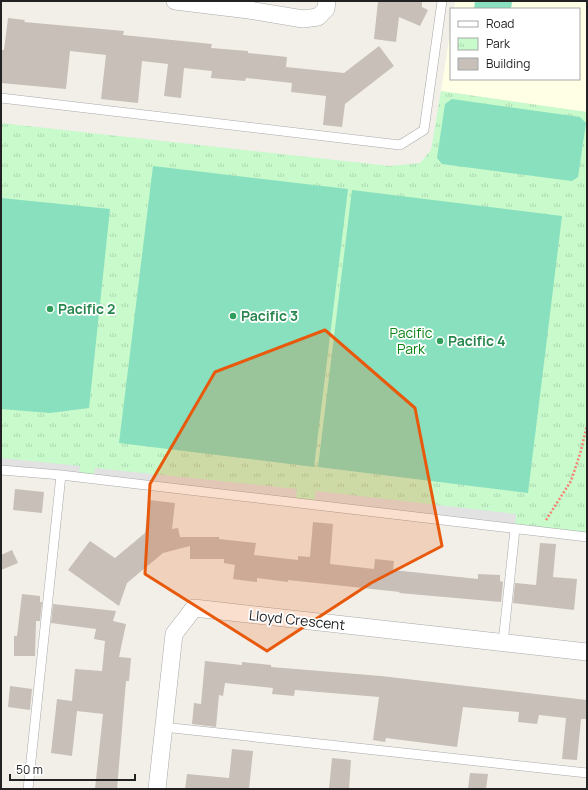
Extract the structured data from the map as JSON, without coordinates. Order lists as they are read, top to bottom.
{
  "streets": {
    "street": ["Lloyd Crescent"]
  },
  "parks": ["Pacific Park"],
  "places": ["Pacific 2", "Pacific 3", "Pacific 4"],
  "legend": ["Road", "Park", "Building"],
  "scale_bar": "50 m"
}
